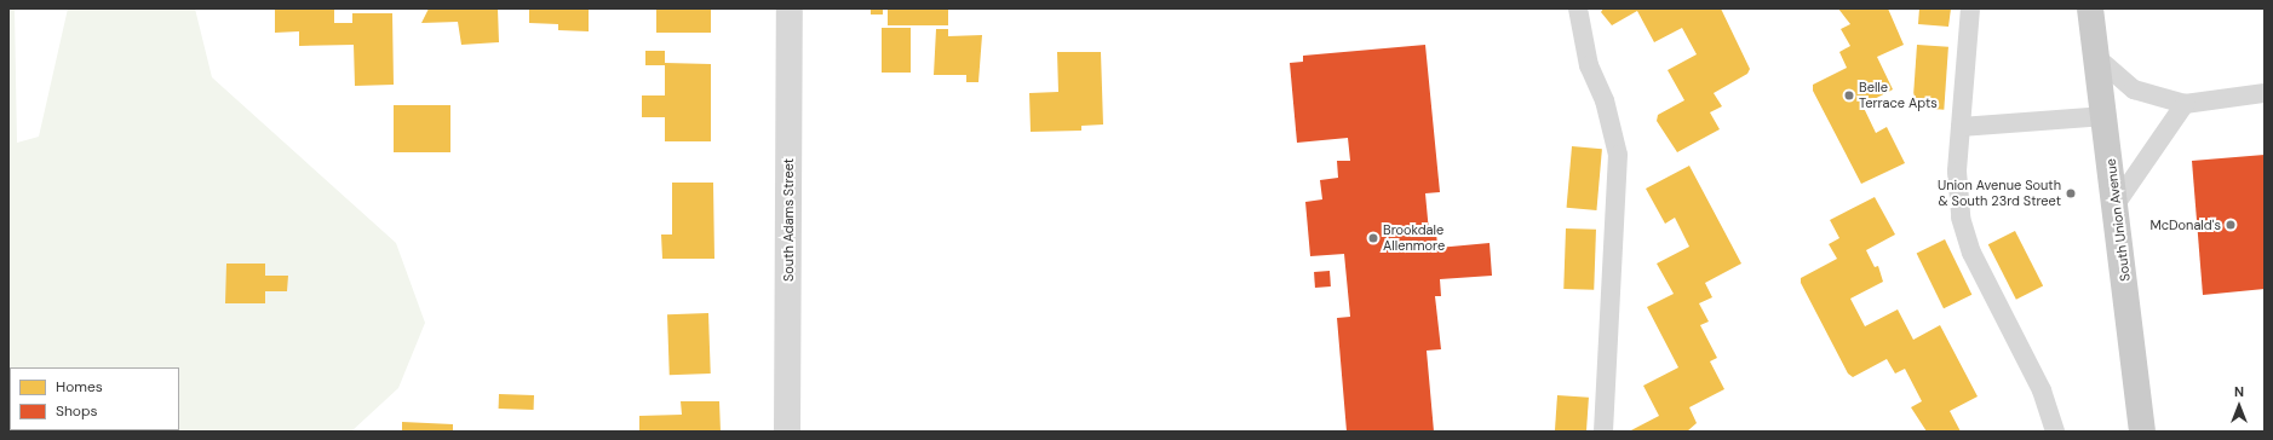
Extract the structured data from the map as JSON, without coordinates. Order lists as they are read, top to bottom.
{
  "streets": {
    "main road": ["South Union Avenue"],
    "street": ["South Adams Street"]
  },
  "places": [
    "Belle Terrace Apts",
    "Union Avenue South & South 23rd Street",
    "McDonald's",
    "Brookdale Allenmore"
  ],
  "legend": ["Homes", "Shops"],
  "north": "top"
}
